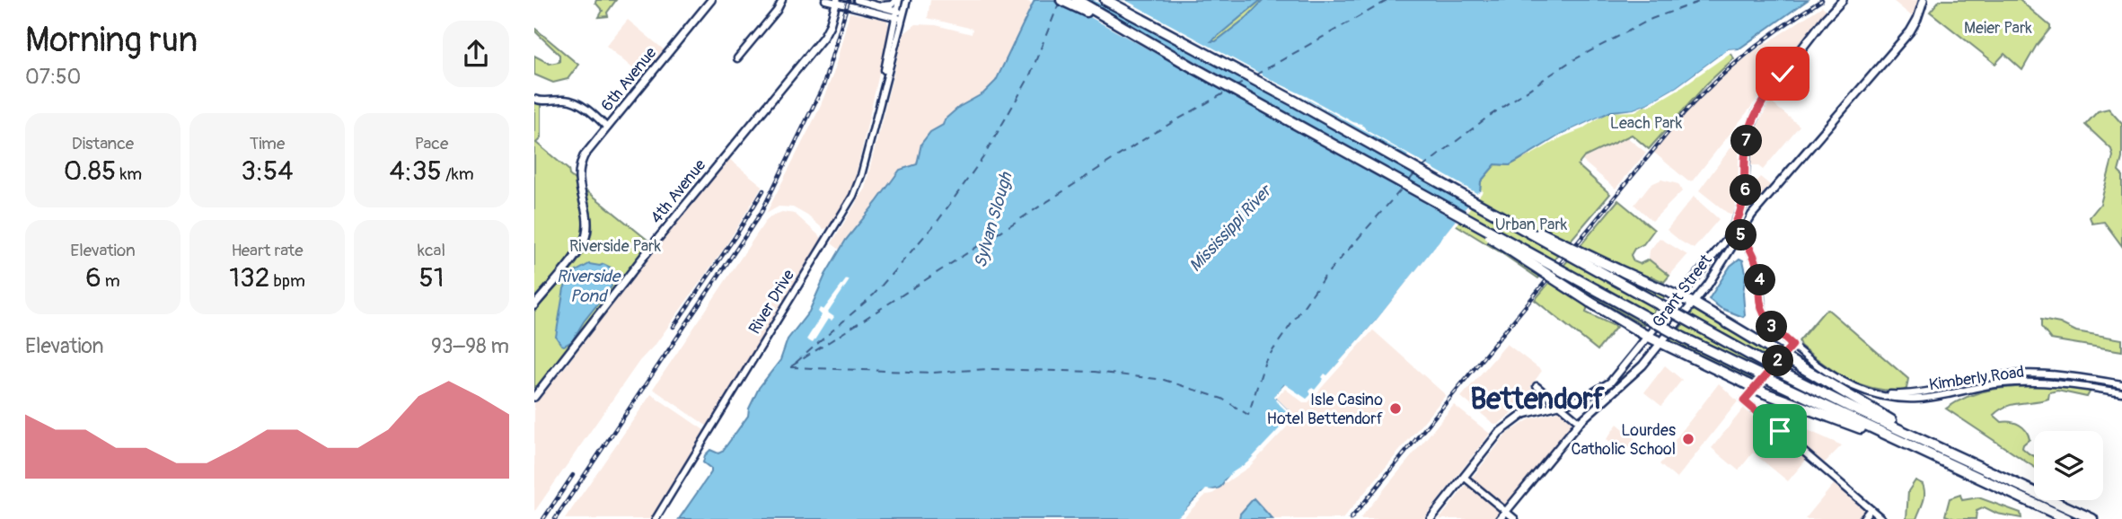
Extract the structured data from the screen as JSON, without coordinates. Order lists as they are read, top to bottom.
{
  "streets": {
    "main road": ["6th Avenue", "4th Avenue", "Grant Street"],
    "street": ["River Drive", "Kimberly Road"]
  },
  "crossings": [
    ["Grant Street", "Kimberly Road"]
  ],
  "districts": ["Bettendorf"],
  "water": ["Sylvan Slough", "Mississippi River", "Riverside Pond"],
  "parks": [
    "Meier Park",
    "Leach Park",
    "Urban Park",
    "Riverside Park"
  ],
  "places": ["Isle Casino Hotel Bettendorf", "Lourdes Catholic School"],
  "page": {
    "heading": ["Morning run", "07:50"],
    "stats": [
      ["Distance", "0.85 km"],
      ["Time", "3:54"],
      ["Pace", "4:35 /km"],
      ["Elevation", "6 m"],
      ["Heart rate", "132 bpm"],
      ["kcal", "51"]
    ],
    "pins": [
      "7",
      "6",
      "5",
      "4",
      "3",
      "2"
    ],
    "chart": ["Elevation", "93–98 m"]
  }
}
